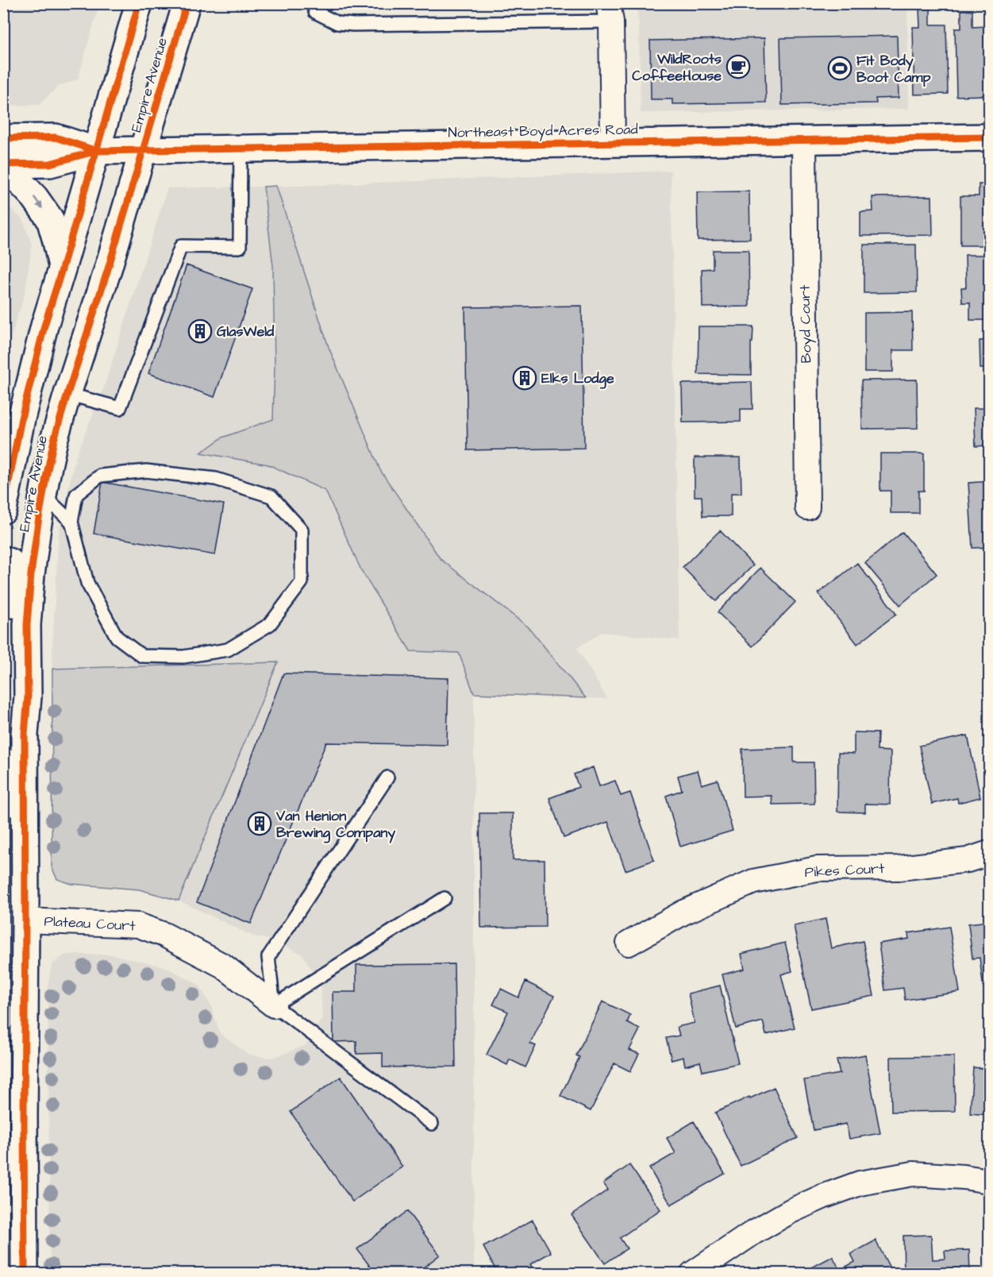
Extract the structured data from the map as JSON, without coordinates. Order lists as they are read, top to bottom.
{
  "streets": {
    "main road": ["Empire Avenue", "Northeast Boyd Acres Road"],
    "street": ["Boyd Court", "Pikes Court", "Plateau Court"]
  },
  "crossings": [
    ["Empire Avenue", "Northeast Boyd Acres Road"],
    ["Empire Avenue", "Plateau Court"],
    ["Northeast Boyd Acres Road", "Boyd Court"]
  ],
  "places": {
    "cafe": ["WildRoots CoffeeHouse"],
    "sports": ["Fit Body Boot Camp"],
    "building": ["GlasWeld", "Elks Lodge", "Van Henion Brewing Company"]
  }
}
